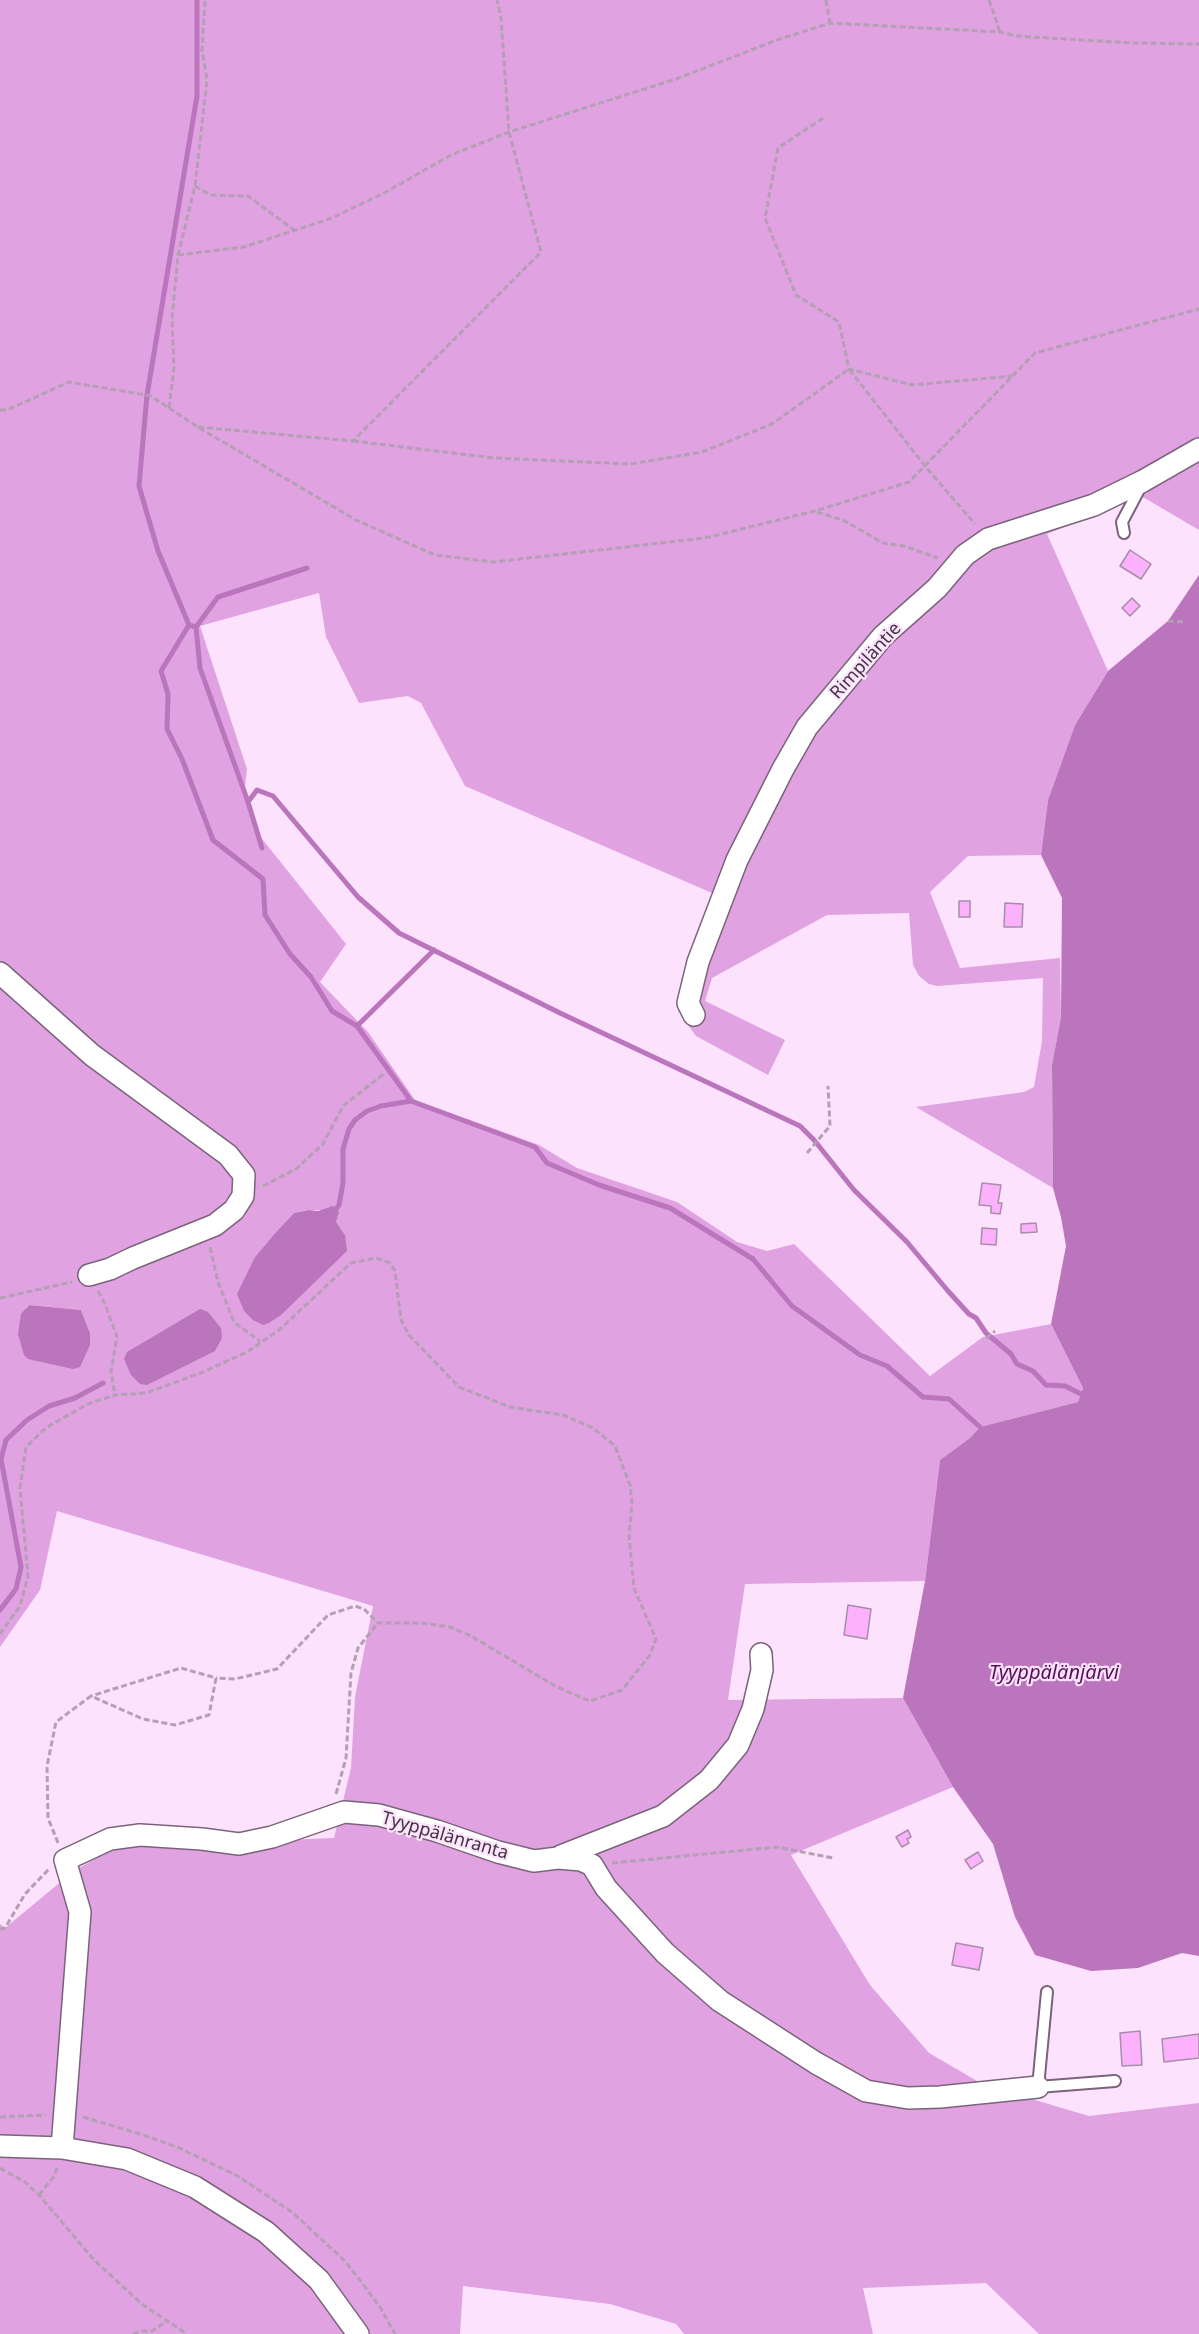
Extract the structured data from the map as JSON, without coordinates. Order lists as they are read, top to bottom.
{
  "streets": {
    "street": ["Rimpiläntie", "Tyyppälänranta"]
  },
  "water": ["Tyyppälänjärvi"]
}
